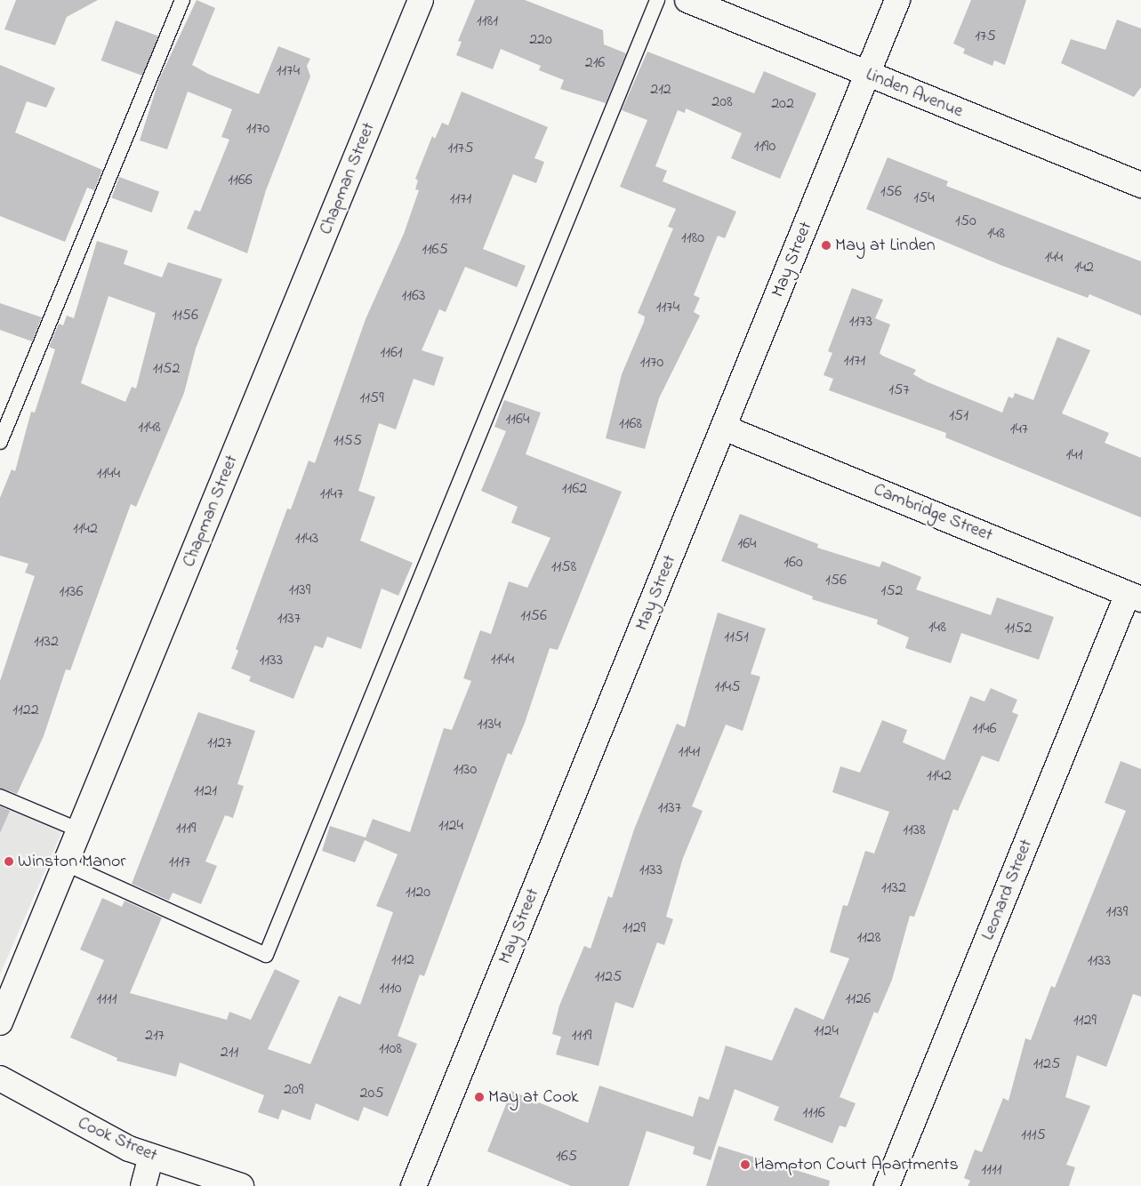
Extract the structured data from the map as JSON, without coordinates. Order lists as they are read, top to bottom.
{
  "streets": {
    "street": [
      "Linden Avenue",
      "Chapman Street",
      "May Street",
      "Cambridge Street",
      "Leonard Street",
      "Cook Street"
    ]
  },
  "crossings": [
    ["Linden Avenue", "May Street"],
    ["May Street", "Cambridge Street"],
    ["Cambridge Street", "Leonard Street"]
  ],
  "places": [
    "May at Linden",
    "Winston Manor",
    "May at Cook",
    "Hampton Court Apartments"
  ],
  "house_numbers": [
    "1181",
    "175",
    "220",
    "216",
    "1174",
    "212",
    "208",
    "202",
    "1170",
    "1190",
    "1175",
    "1166",
    "156",
    "154",
    "1171",
    "150",
    "148",
    "1180",
    "1165",
    "144",
    "142",
    "1163",
    "1174",
    "1156",
    "1173",
    "1161",
    "1171",
    "1170",
    "1152",
    "157",
    "1159",
    "151",
    "1164",
    "1168",
    "1148",
    "147",
    "1155",
    "141",
    "1144",
    "1162",
    "1147",
    "1142",
    "1143",
    "164",
    "160",
    "1158",
    "156",
    "1139",
    "152",
    "1136",
    "1156",
    "1137",
    "148",
    "1152",
    "1151",
    "1132",
    "1144",
    "1133",
    "1145",
    "1122",
    "1134",
    "1146",
    "1127",
    "1141",
    "1130",
    "1142",
    "1121",
    "1137",
    "1124",
    "1119",
    "1138",
    "1117",
    "1133",
    "1132",
    "1120",
    "1139",
    "1129",
    "1128",
    "1112",
    "1133",
    "1125",
    "1110",
    "1111",
    "1126",
    "1129",
    "1124",
    "217",
    "1119",
    "1108",
    "211",
    "1125",
    "209",
    "205",
    "1116",
    "1115",
    "165",
    "1111"
  ]
}
